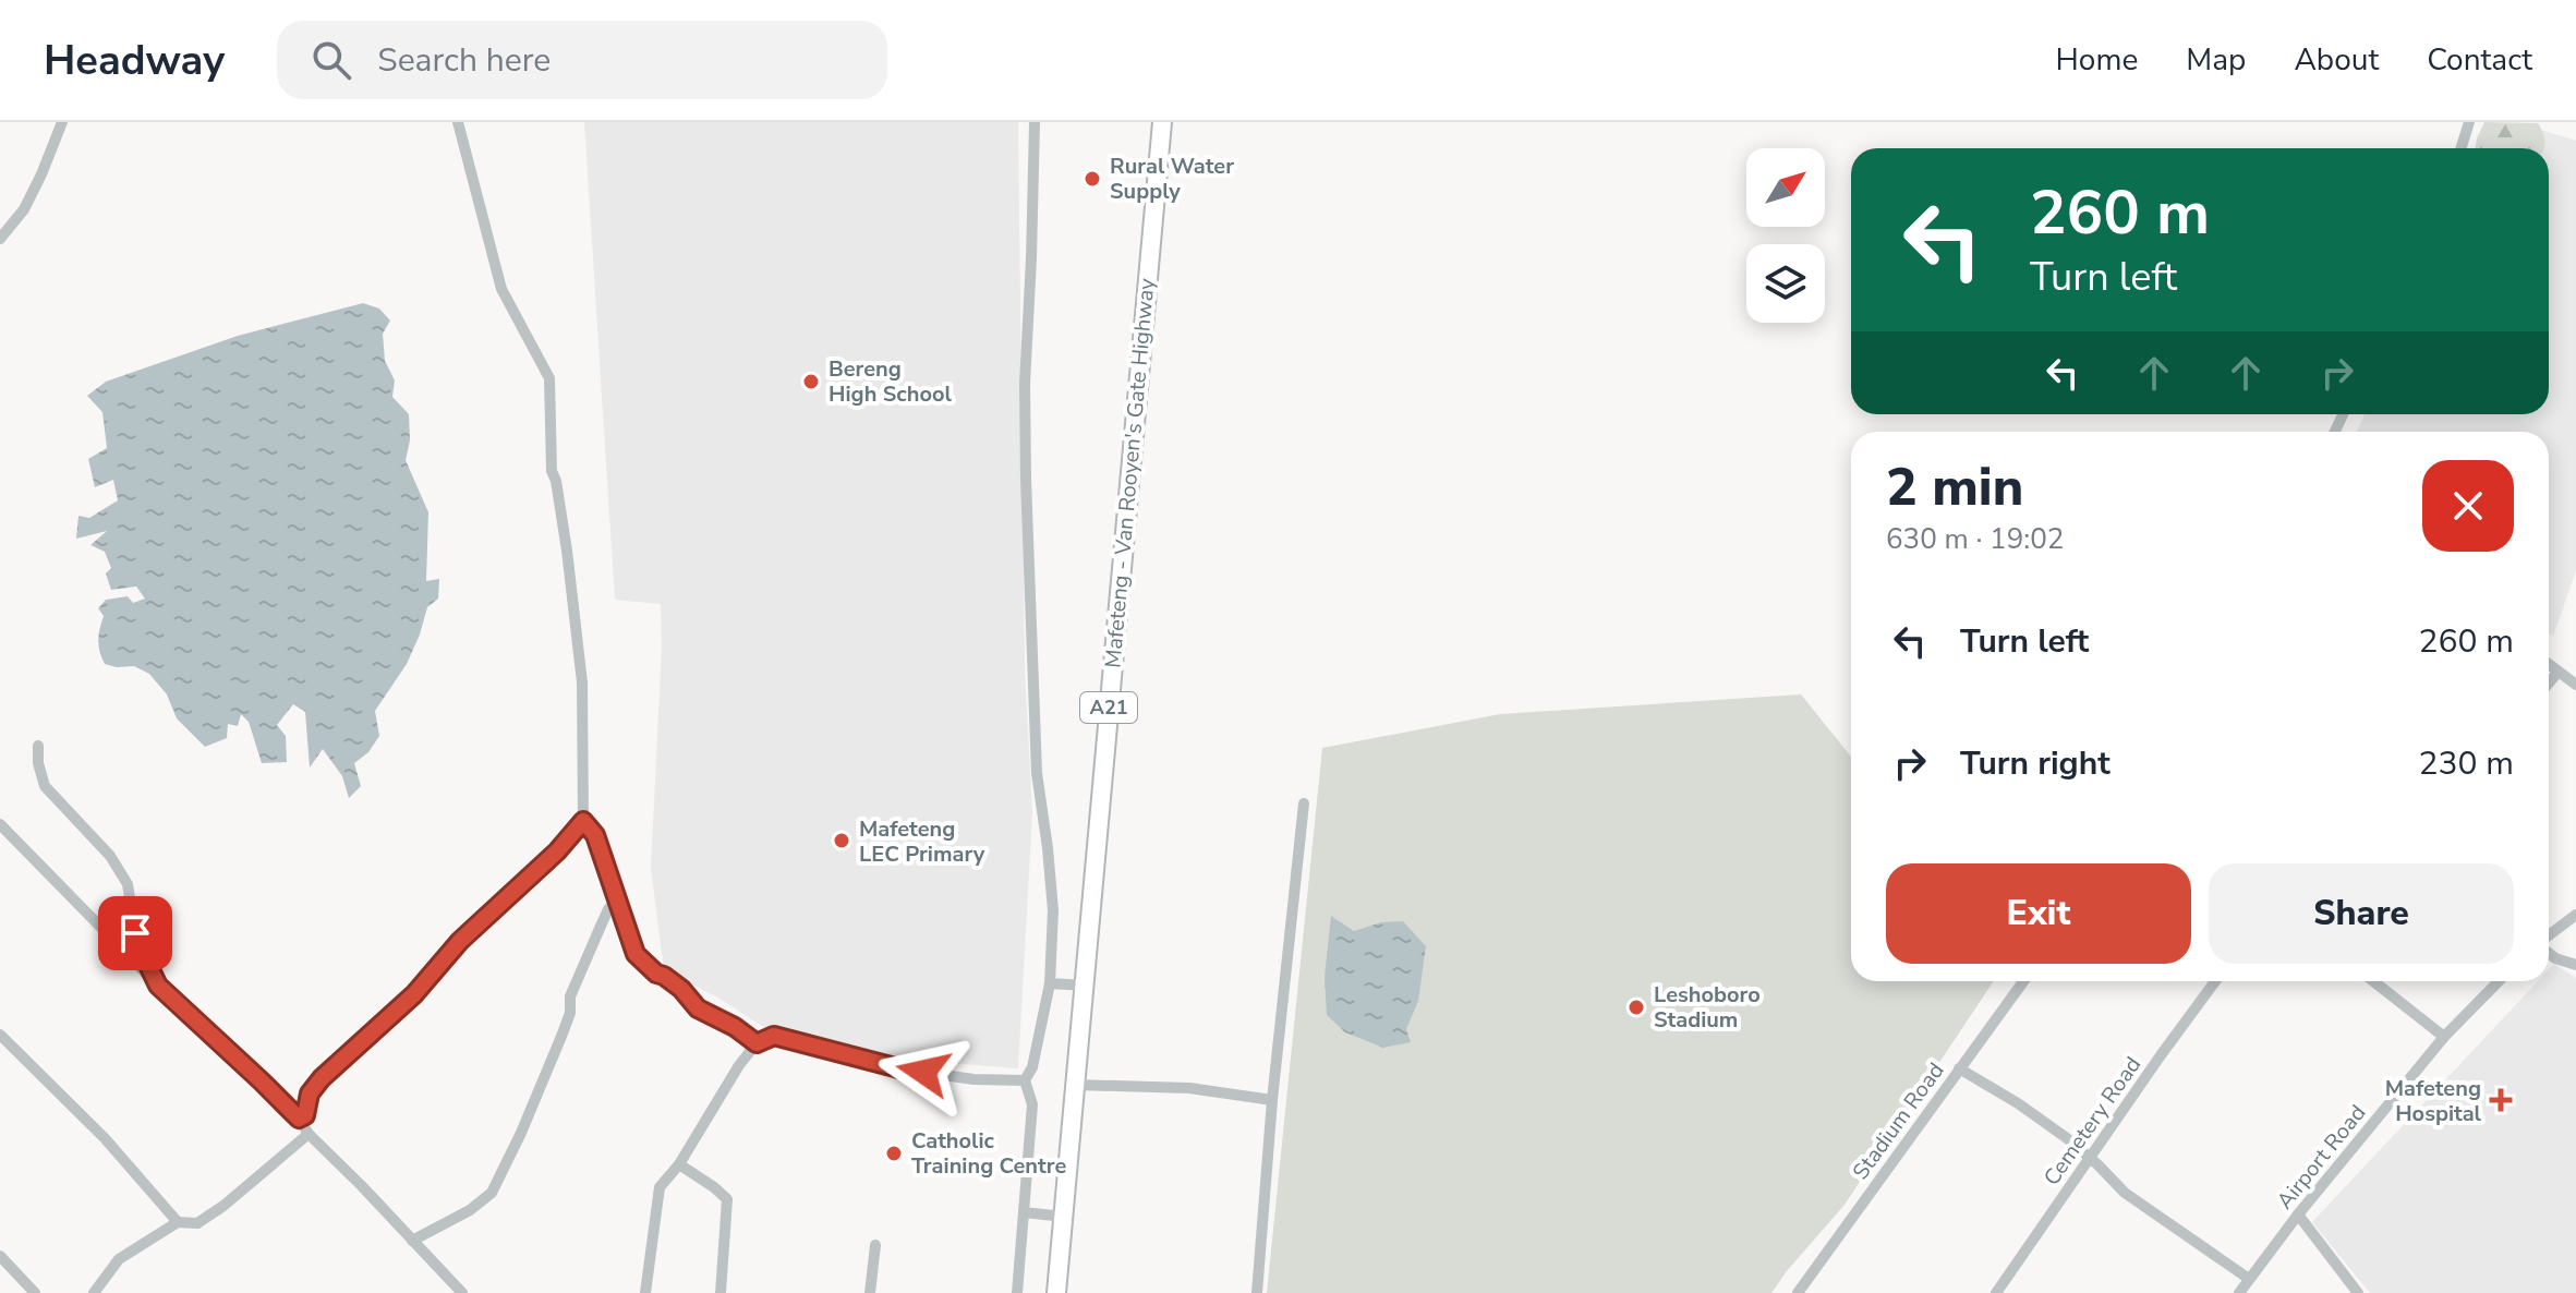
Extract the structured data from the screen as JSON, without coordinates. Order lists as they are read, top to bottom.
{
  "streets": {
    "main road": ["Mafeteng - Van Rooyen's Gate Highway", "A21"],
    "street": ["Stadium Road", "Cemetery Road", "Airport Road"]
  },
  "places": {
    "other": [
      "Rural Water Supply",
      "Bereng High School",
      "Mafeteng LEC Primary",
      "Leshoboro Stadium",
      "Catholic Training Centre"
    ],
    "health": ["Mafeteng Hospital"]
  },
  "north": "top right",
  "page": {
    "header": "Headway",
    "search": "Search here",
    "nav": [
      "Home",
      "Map",
      "About",
      "Contact"
    ],
    "turn": ["260 m", "Turn left"],
    "heading": ["2 min", "630 m · 19:02"],
    "list": [
      {
        "name": "Turn left",
        "value": "260 m"
      },
      {
        "name": "Turn right",
        "value": "230 m"
      }
    ],
    "buttons": ["Exit", "Share"]
  }
}
